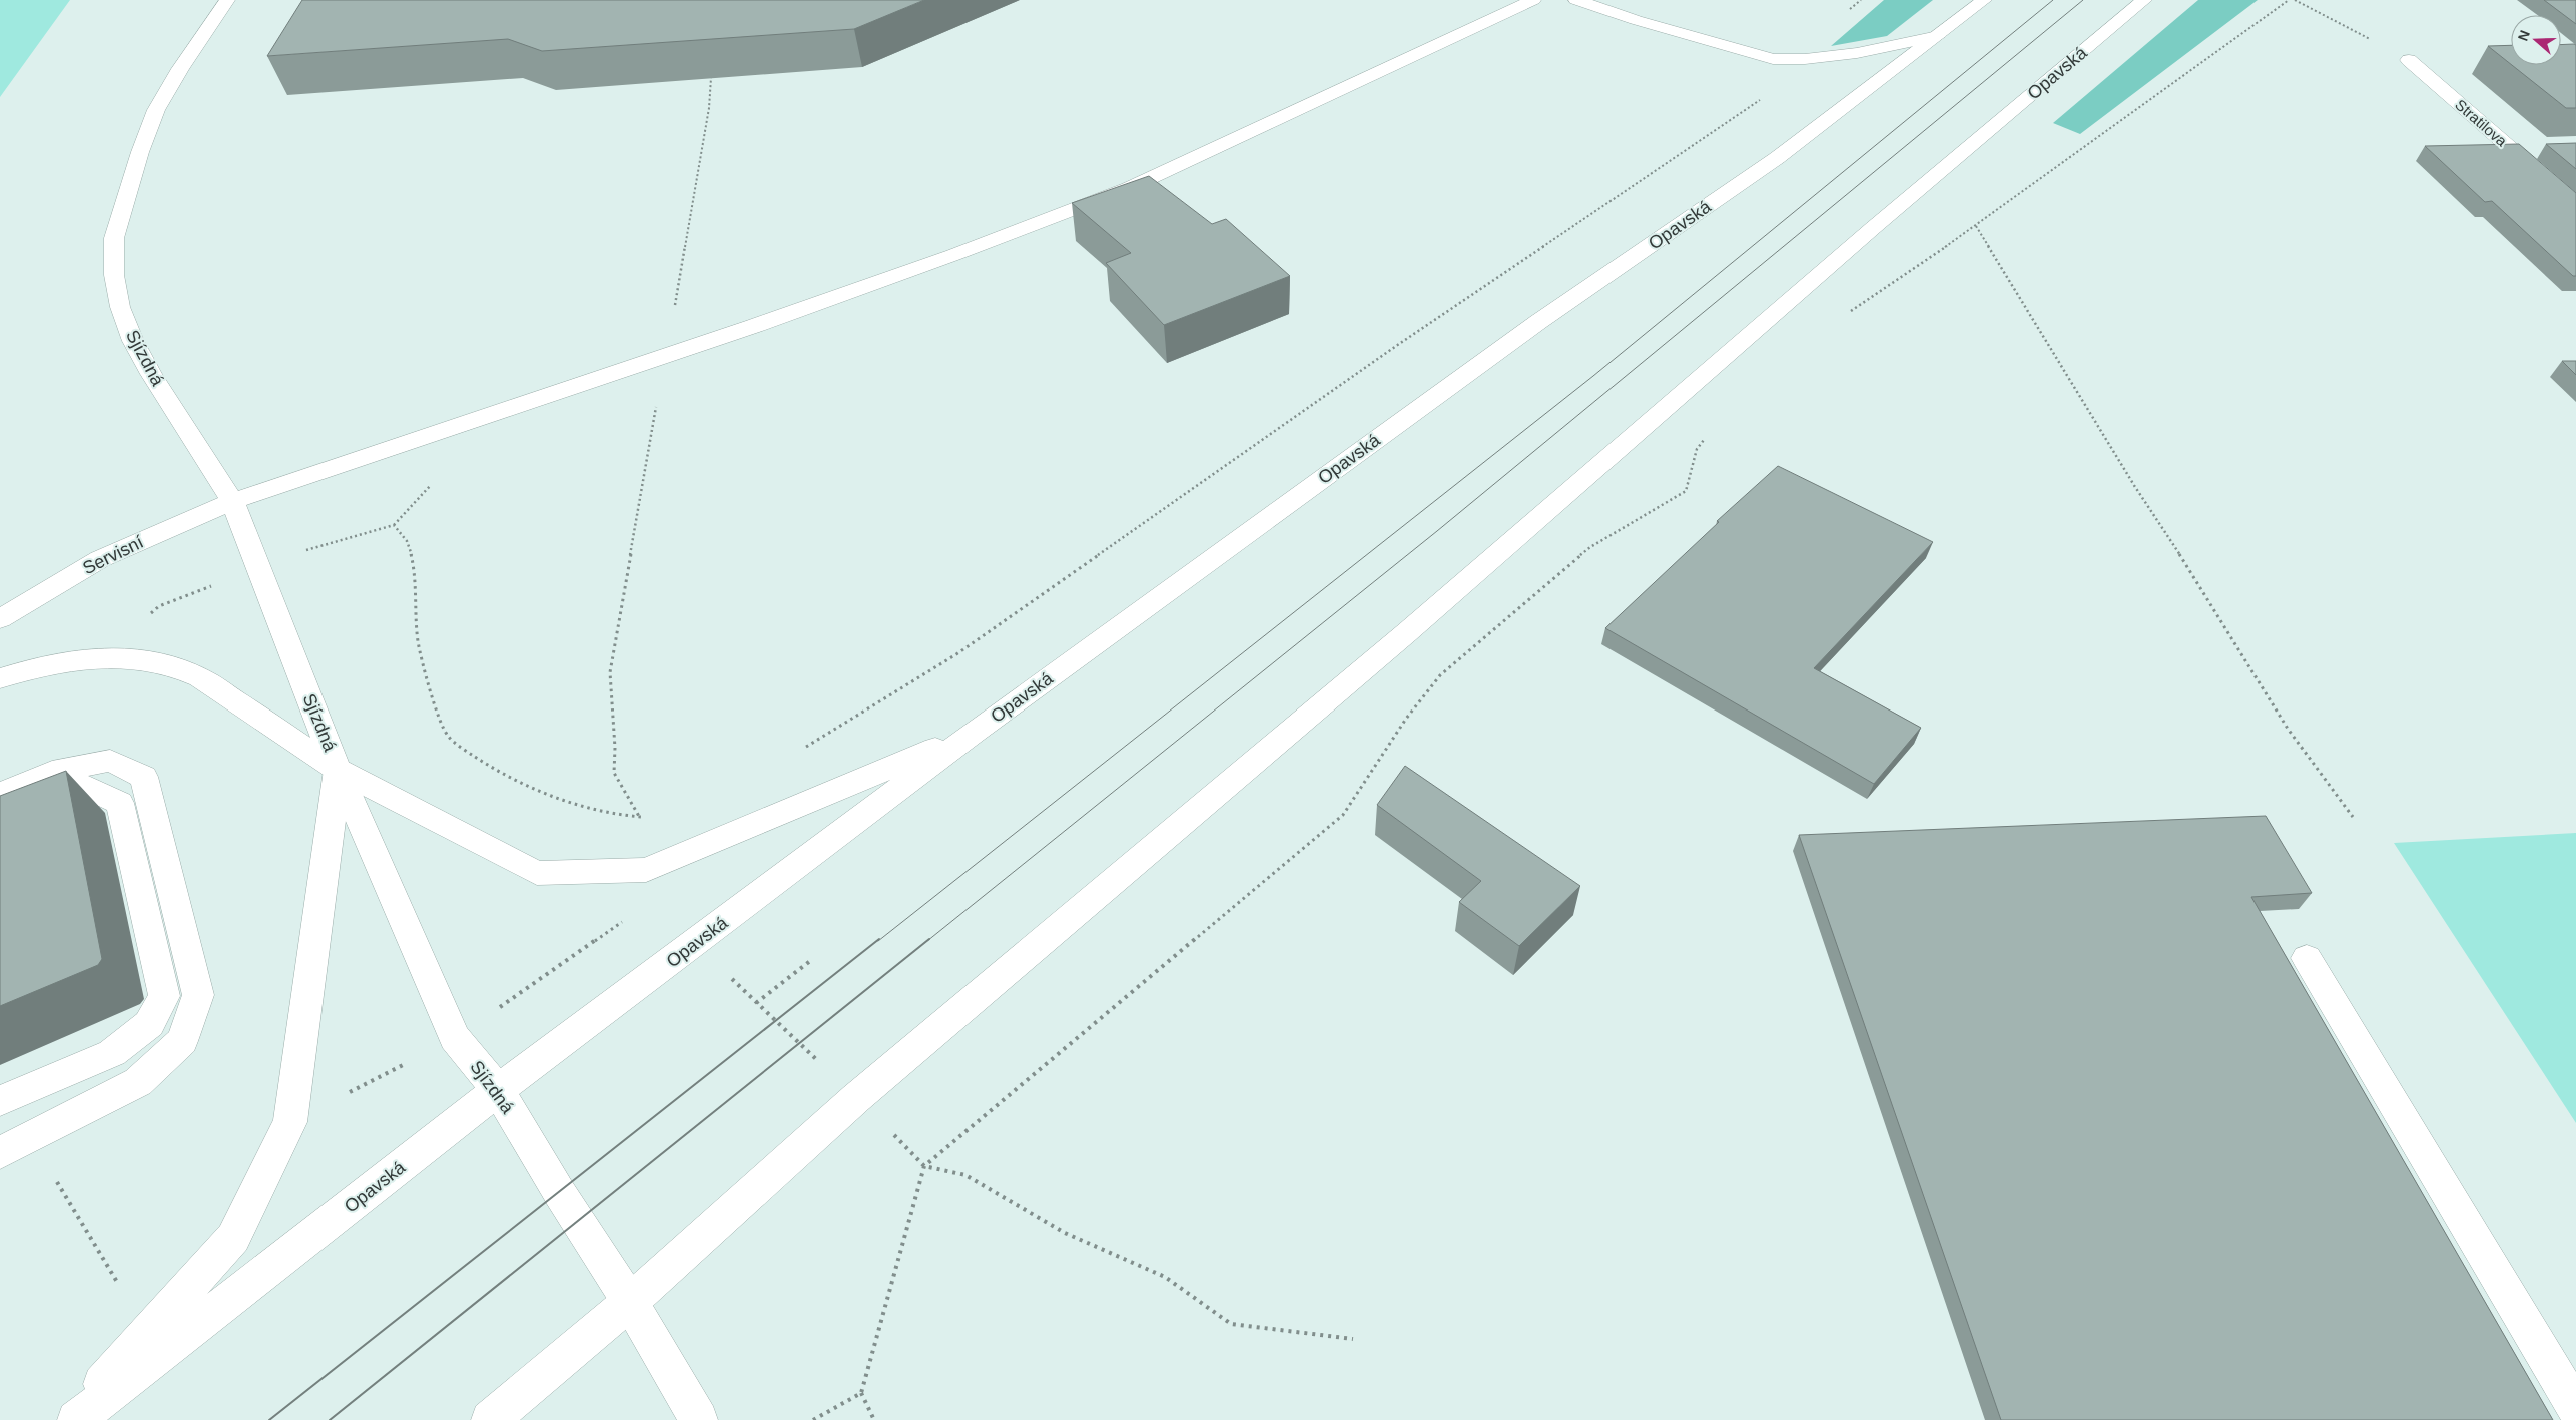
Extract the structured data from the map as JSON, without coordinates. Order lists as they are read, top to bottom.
{
  "streets": {
    "main road": [
      "Opavská",
      "Stratilova",
      "Sjízdná",
      "Servisní"
    ]
  },
  "crossings": [
    ["Opavská", "Sjízdná"],
    ["Sjízdná", "Servisní"]
  ],
  "north": "left"
}
